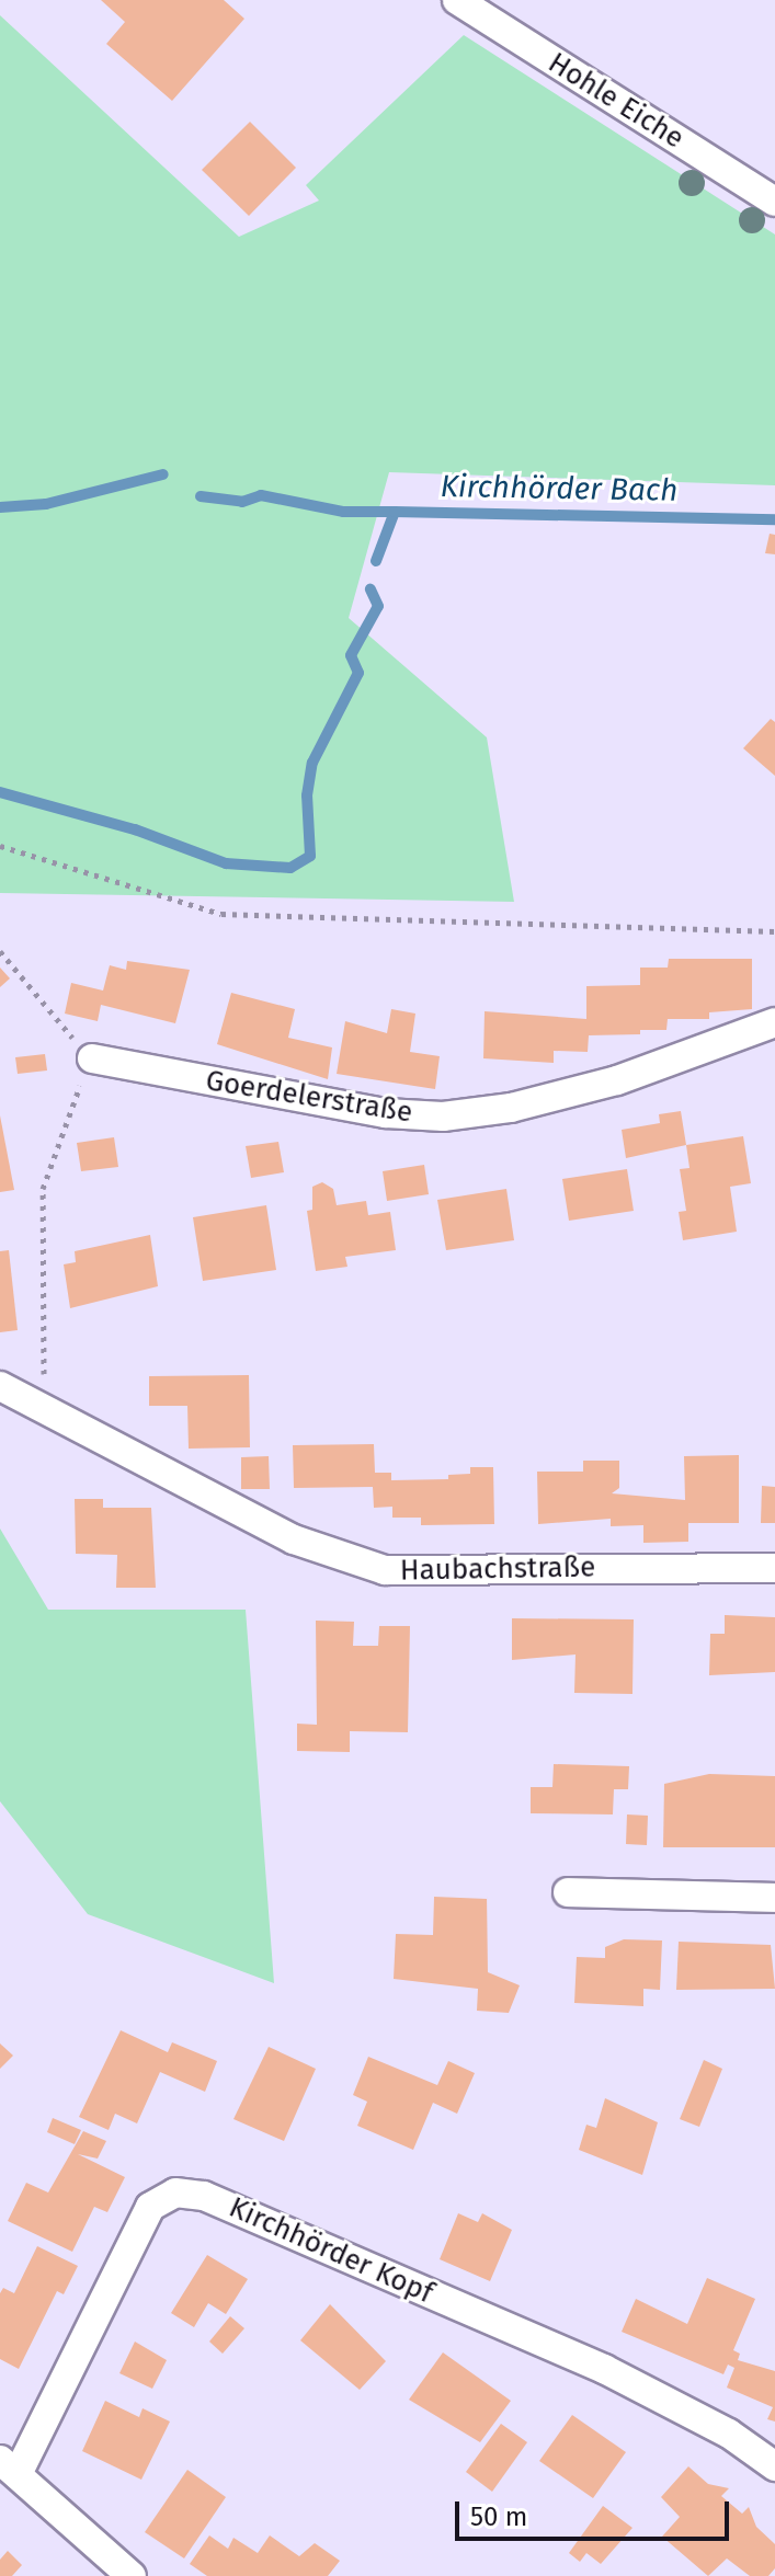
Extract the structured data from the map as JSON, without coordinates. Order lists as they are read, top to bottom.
{
  "streets": {
    "street": [
      "Hohle Eiche",
      "Goerdelerstraße",
      "Haubachstraße",
      "Kirchhörder Kopf"
    ]
  },
  "water": ["Kirchhörder Bach"],
  "scale_bar": "50 m"
}
